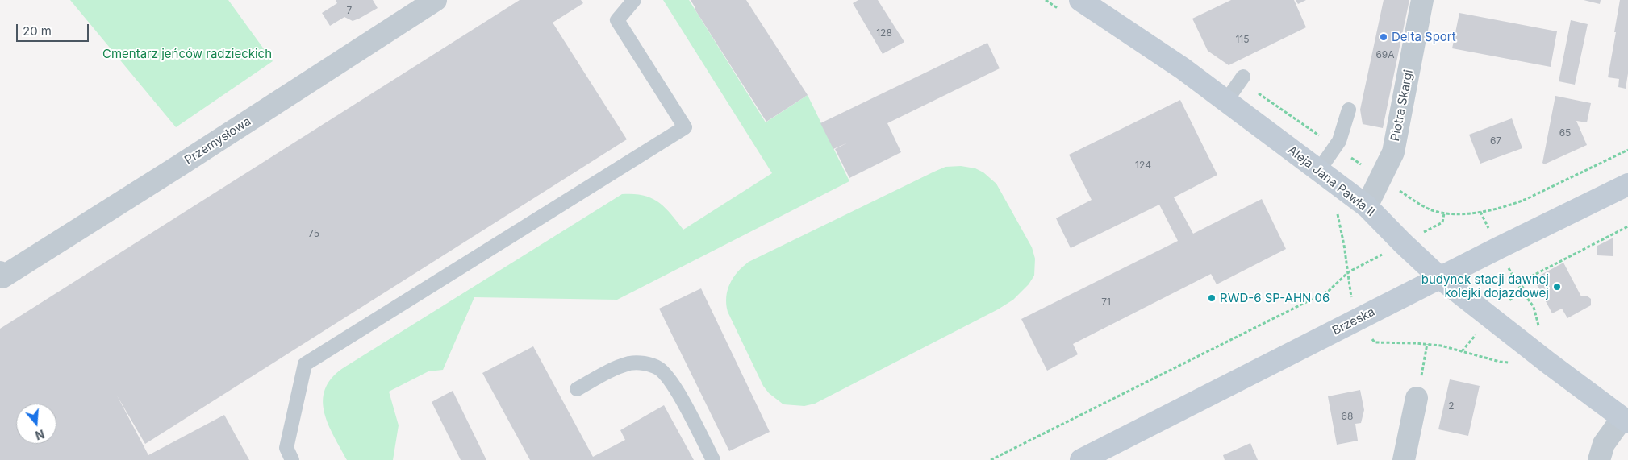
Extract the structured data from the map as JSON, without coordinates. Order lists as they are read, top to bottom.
{
  "streets": {
    "street": [
      "Piotra Skargi",
      "Przemysłowa",
      "Aleja Jana Pawła II",
      "Brzeska"
    ]
  },
  "crossings": [
    ["Piotra Skargi", "Aleja Jana Pawła II"],
    ["Aleja Jana Pawła II", "Brzeska"]
  ],
  "parks": ["Cmentarz jeńców radzieckich"],
  "places": ["Delta Sport", "budynek stacji dawnej kolejki dojazdowej", "RWD-6 SP-AHN 06"],
  "house_numbers": [
    "7",
    "128",
    "115",
    "69A",
    "65",
    "67",
    "124",
    "75",
    "71",
    "2",
    "68"
  ],
  "scale_bar": "20 m",
  "north": "bottom"
}
